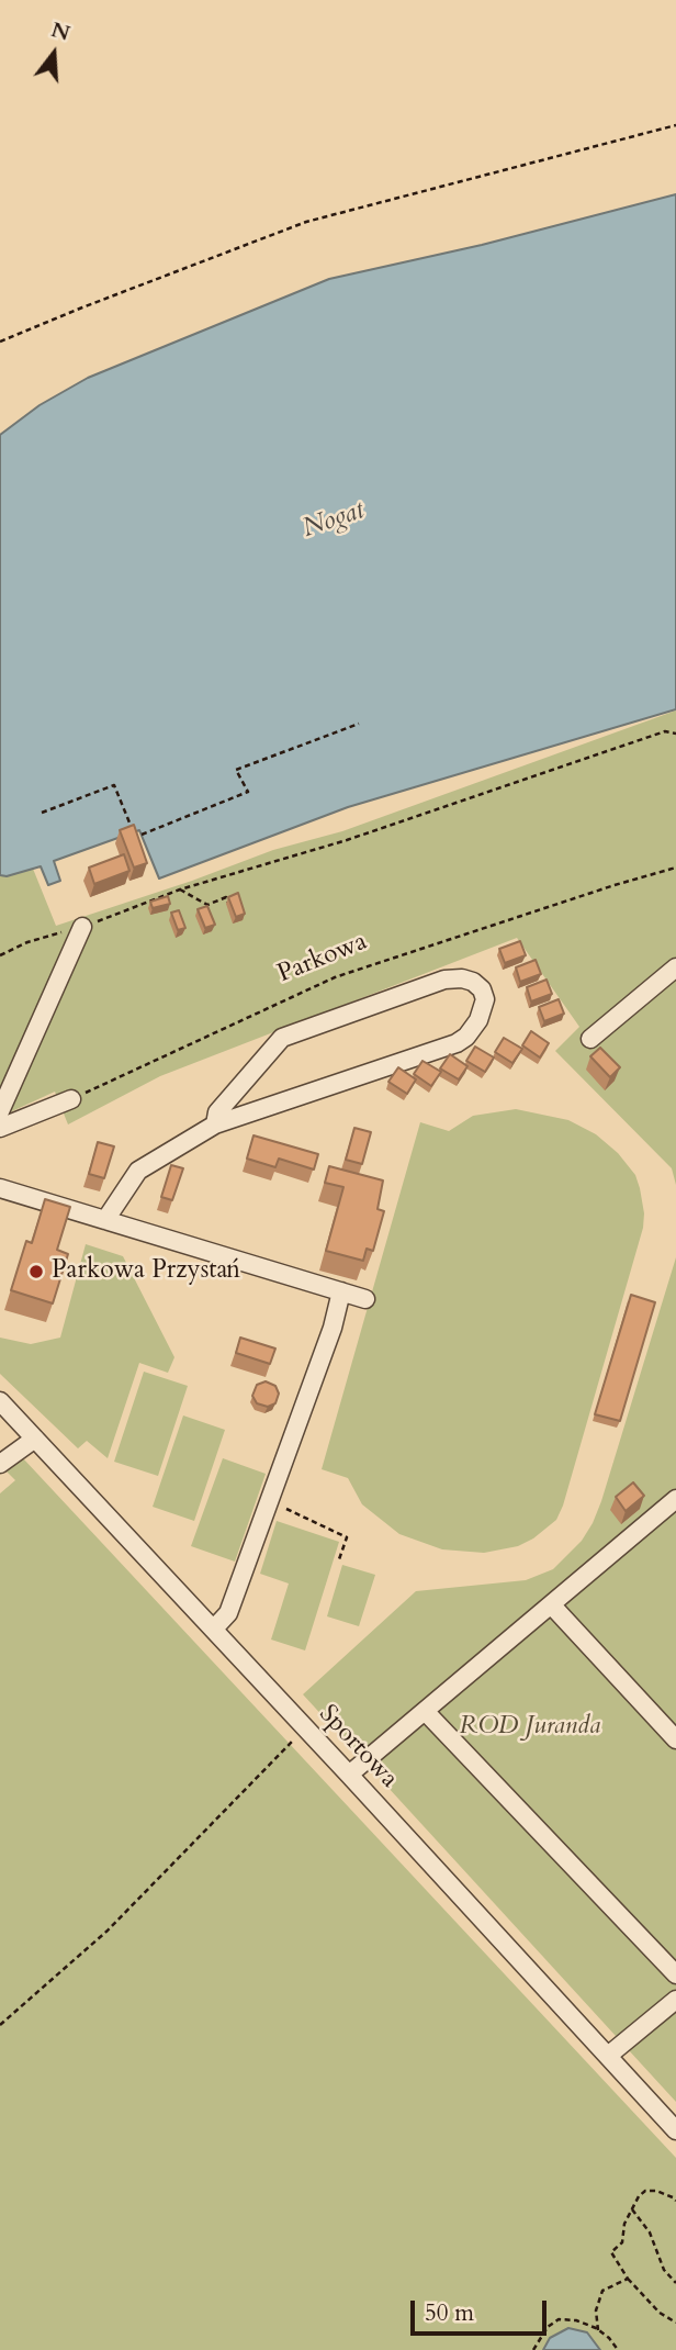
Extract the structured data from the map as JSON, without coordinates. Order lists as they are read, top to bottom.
{
  "streets": {
    "street": ["Sportowa"],
    "path": ["Parkowa"]
  },
  "water": ["Nogat"],
  "parks": ["ROD Juranda"],
  "places": ["Parkowa Przystań"],
  "scale_bar": "50 m",
  "north": "top"
}
